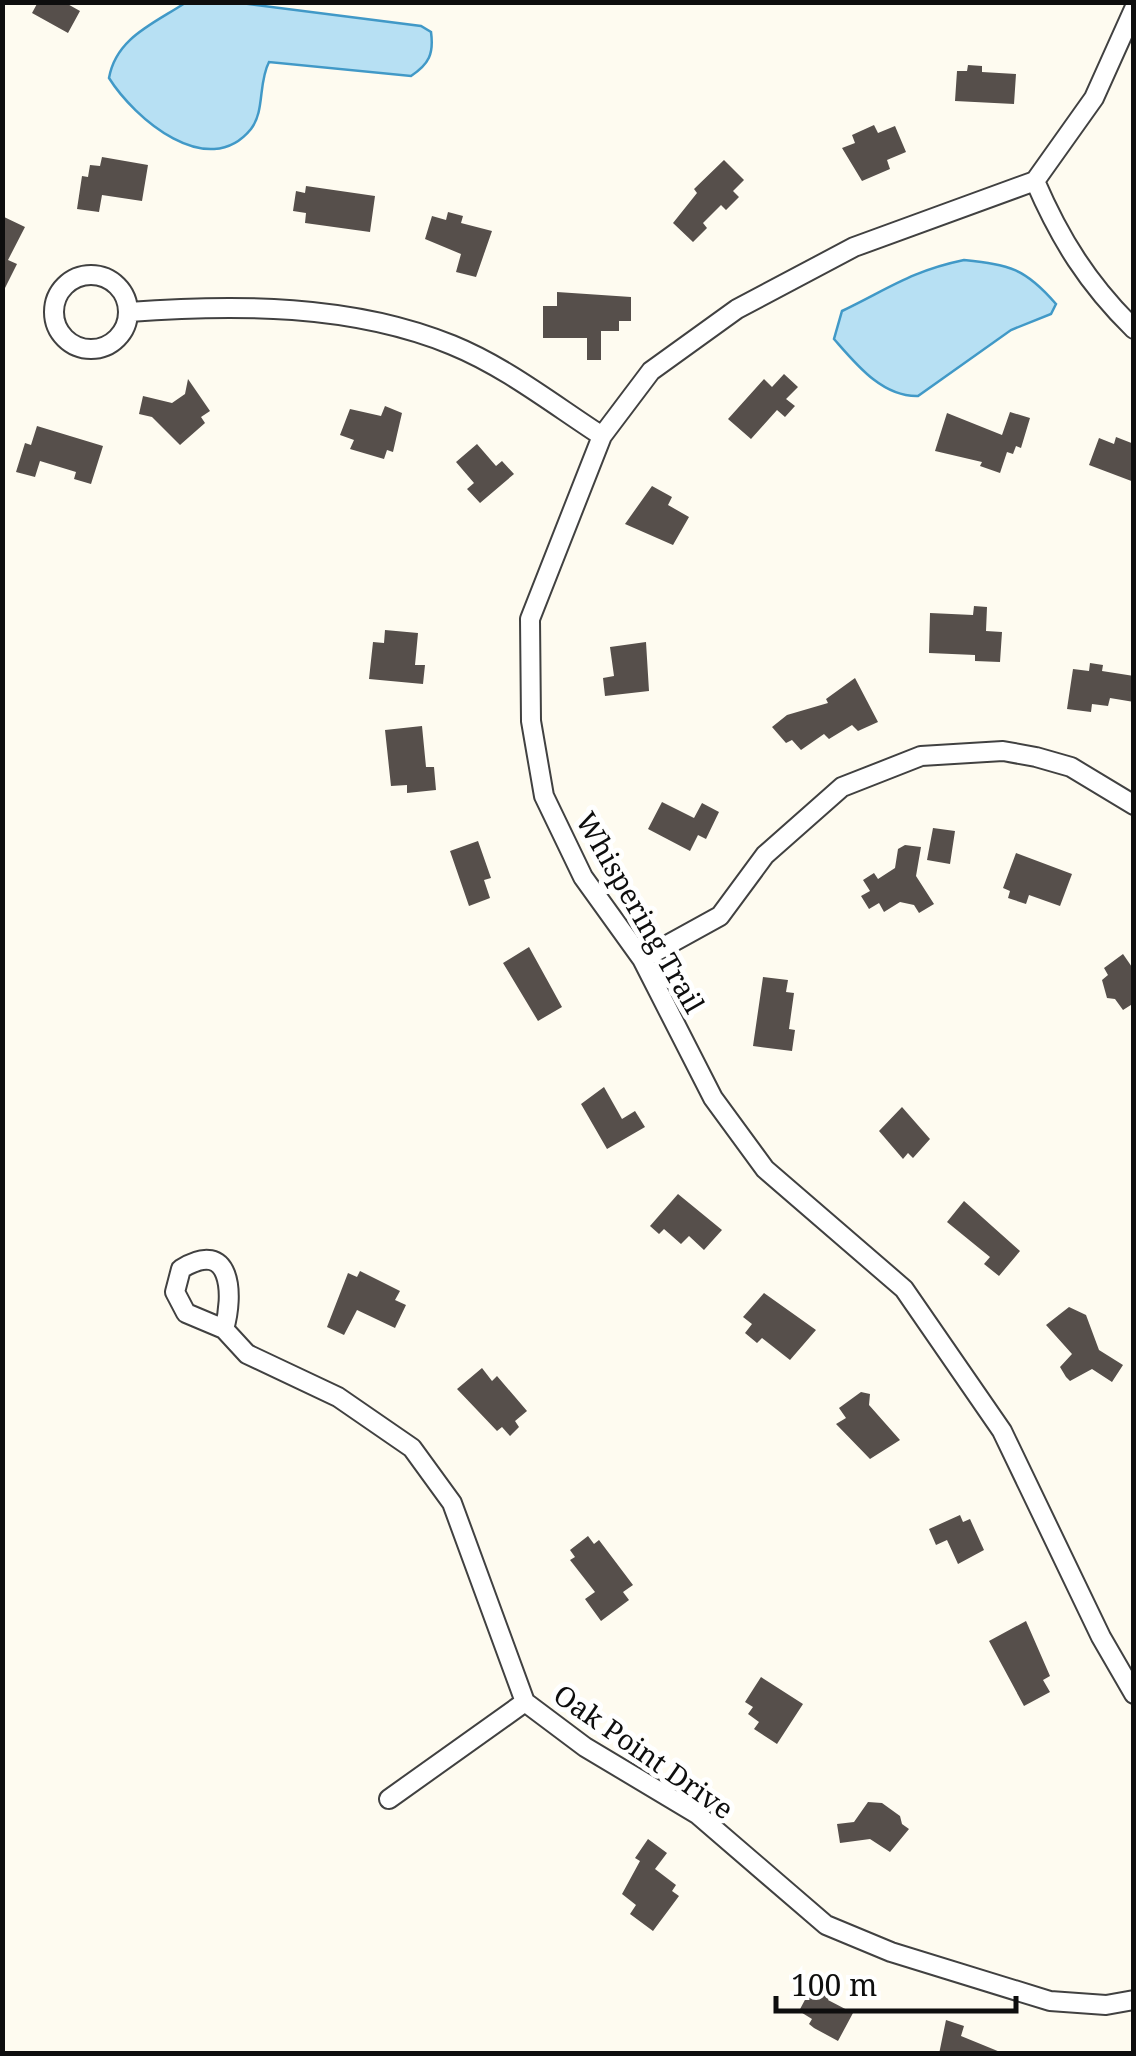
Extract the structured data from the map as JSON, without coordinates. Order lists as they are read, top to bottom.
{
  "streets": {
    "street": ["Whispering Trail", "Oak Point Drive"]
  },
  "scale_bar": "100 m"
}
